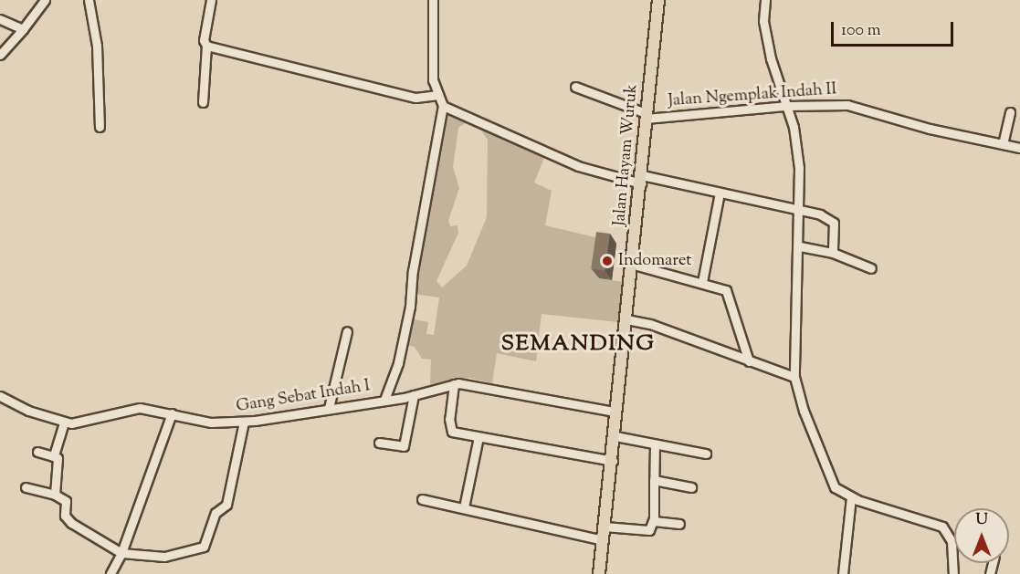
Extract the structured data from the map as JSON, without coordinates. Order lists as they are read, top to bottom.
{
  "streets": {
    "main road": ["Jalan Hayam Wuruk"],
    "street": ["Jalan Ngemplak Indah II", "Gang Sebat Indah I"]
  },
  "crossings": [
    ["Jalan Ngemplak Indah II", "Jalan Hayam Wuruk"],
    ["Jalan Hayam Wuruk", "Gang Sebat Indah I"]
  ],
  "districts": ["SEMANDING"],
  "places": ["Indomaret"],
  "scale_bar": "100 m",
  "north": "top"
}
